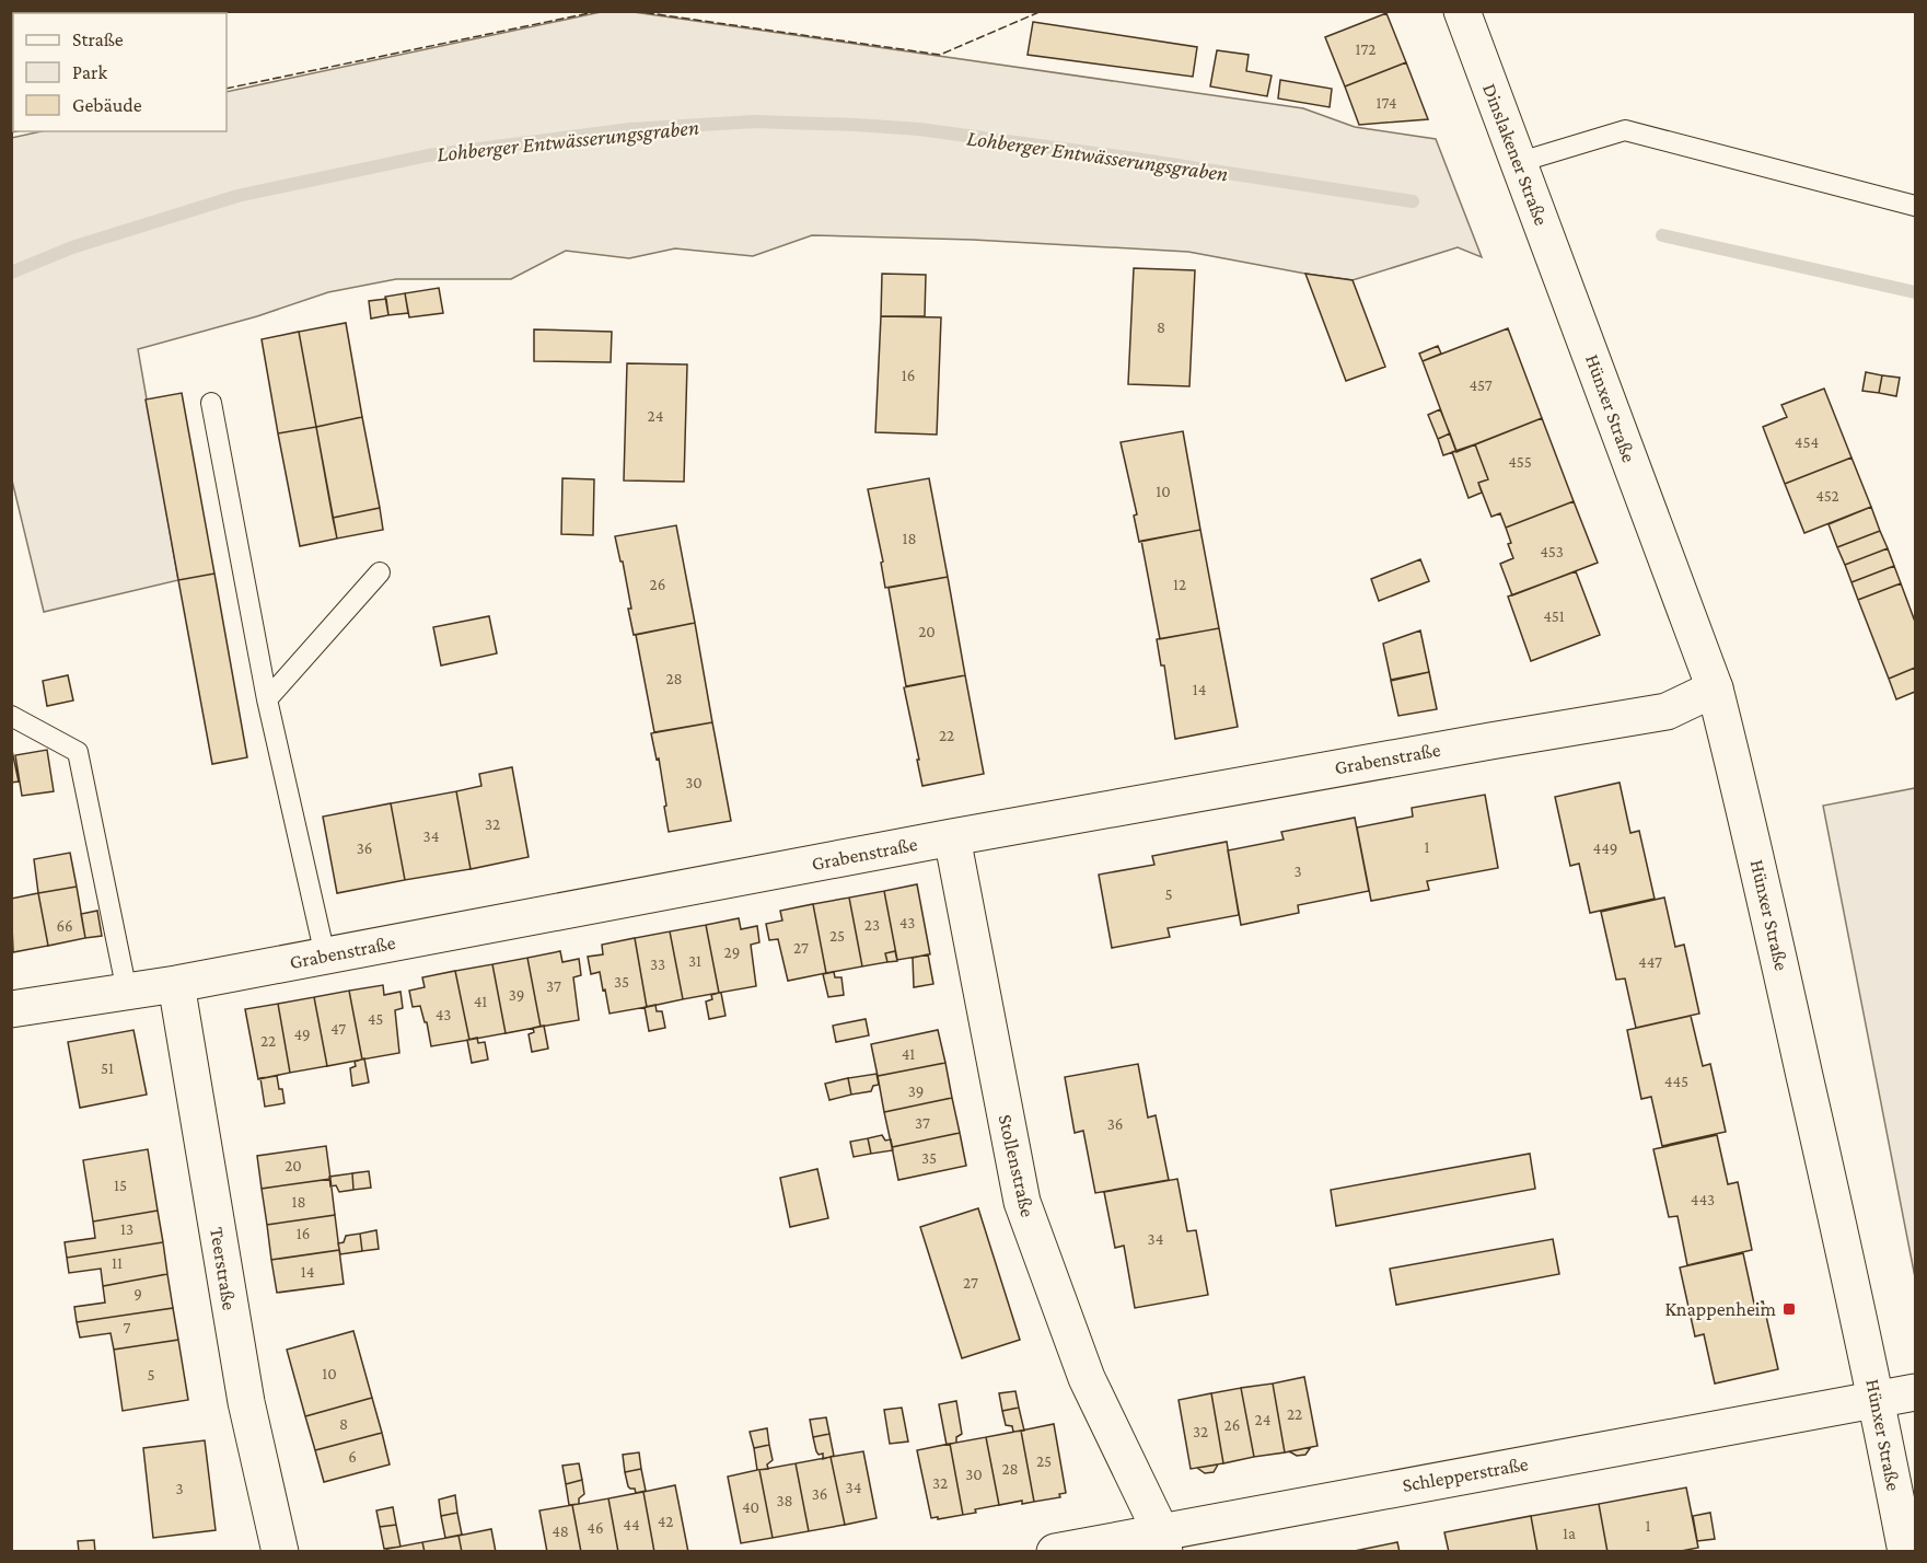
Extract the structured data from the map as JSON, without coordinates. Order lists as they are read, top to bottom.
{
  "streets": {
    "street": [
      "Dinslakener Straße",
      "Hünxer Straße",
      "Grabenstraße",
      "Stollenstraße",
      "Teerstraße",
      "Schlepperstraße"
    ]
  },
  "crossings": [
    ["Dinslakener Straße", "Hünxer Straße"],
    ["Hünxer Straße", "Grabenstraße"],
    ["Hünxer Straße", "Schlepperstraße"],
    ["Grabenstraße", "Stollenstraße"],
    ["Grabenstraße", "Teerstraße"],
    ["Stollenstraße", "Schlepperstraße"]
  ],
  "water": ["Lohberger Entwässerungsgraben"],
  "places": {
    "transit": ["Knappenheim"]
  },
  "house_numbers": [
    "172",
    "174",
    "8",
    "16",
    "457",
    "24",
    "454",
    "455",
    "10",
    "452",
    "18",
    "453",
    "26",
    "12",
    "451",
    "20",
    "28",
    "14",
    "22",
    "30",
    "32",
    "34",
    "1",
    "36",
    "449",
    "3",
    "5",
    "43",
    "23",
    "66",
    "25",
    "27",
    "29",
    "31",
    "447",
    "33",
    "35",
    "37",
    "39",
    "41",
    "43",
    "45",
    "47",
    "49",
    "22",
    "41",
    "51",
    "445",
    "39",
    "37",
    "36",
    "35",
    "20",
    "15",
    "443",
    "18",
    "13",
    "16",
    "34",
    "11",
    "14",
    "27",
    "9",
    "7",
    "10",
    "5",
    "22",
    "24",
    "8",
    "26",
    "32",
    "6",
    "25",
    "28",
    "30",
    "32",
    "34",
    "3",
    "36",
    "38",
    "40",
    "42",
    "44",
    "1",
    "46",
    "48",
    "1a"
  ],
  "legend": ["Straße", "Park", "Gebäude"]
}
